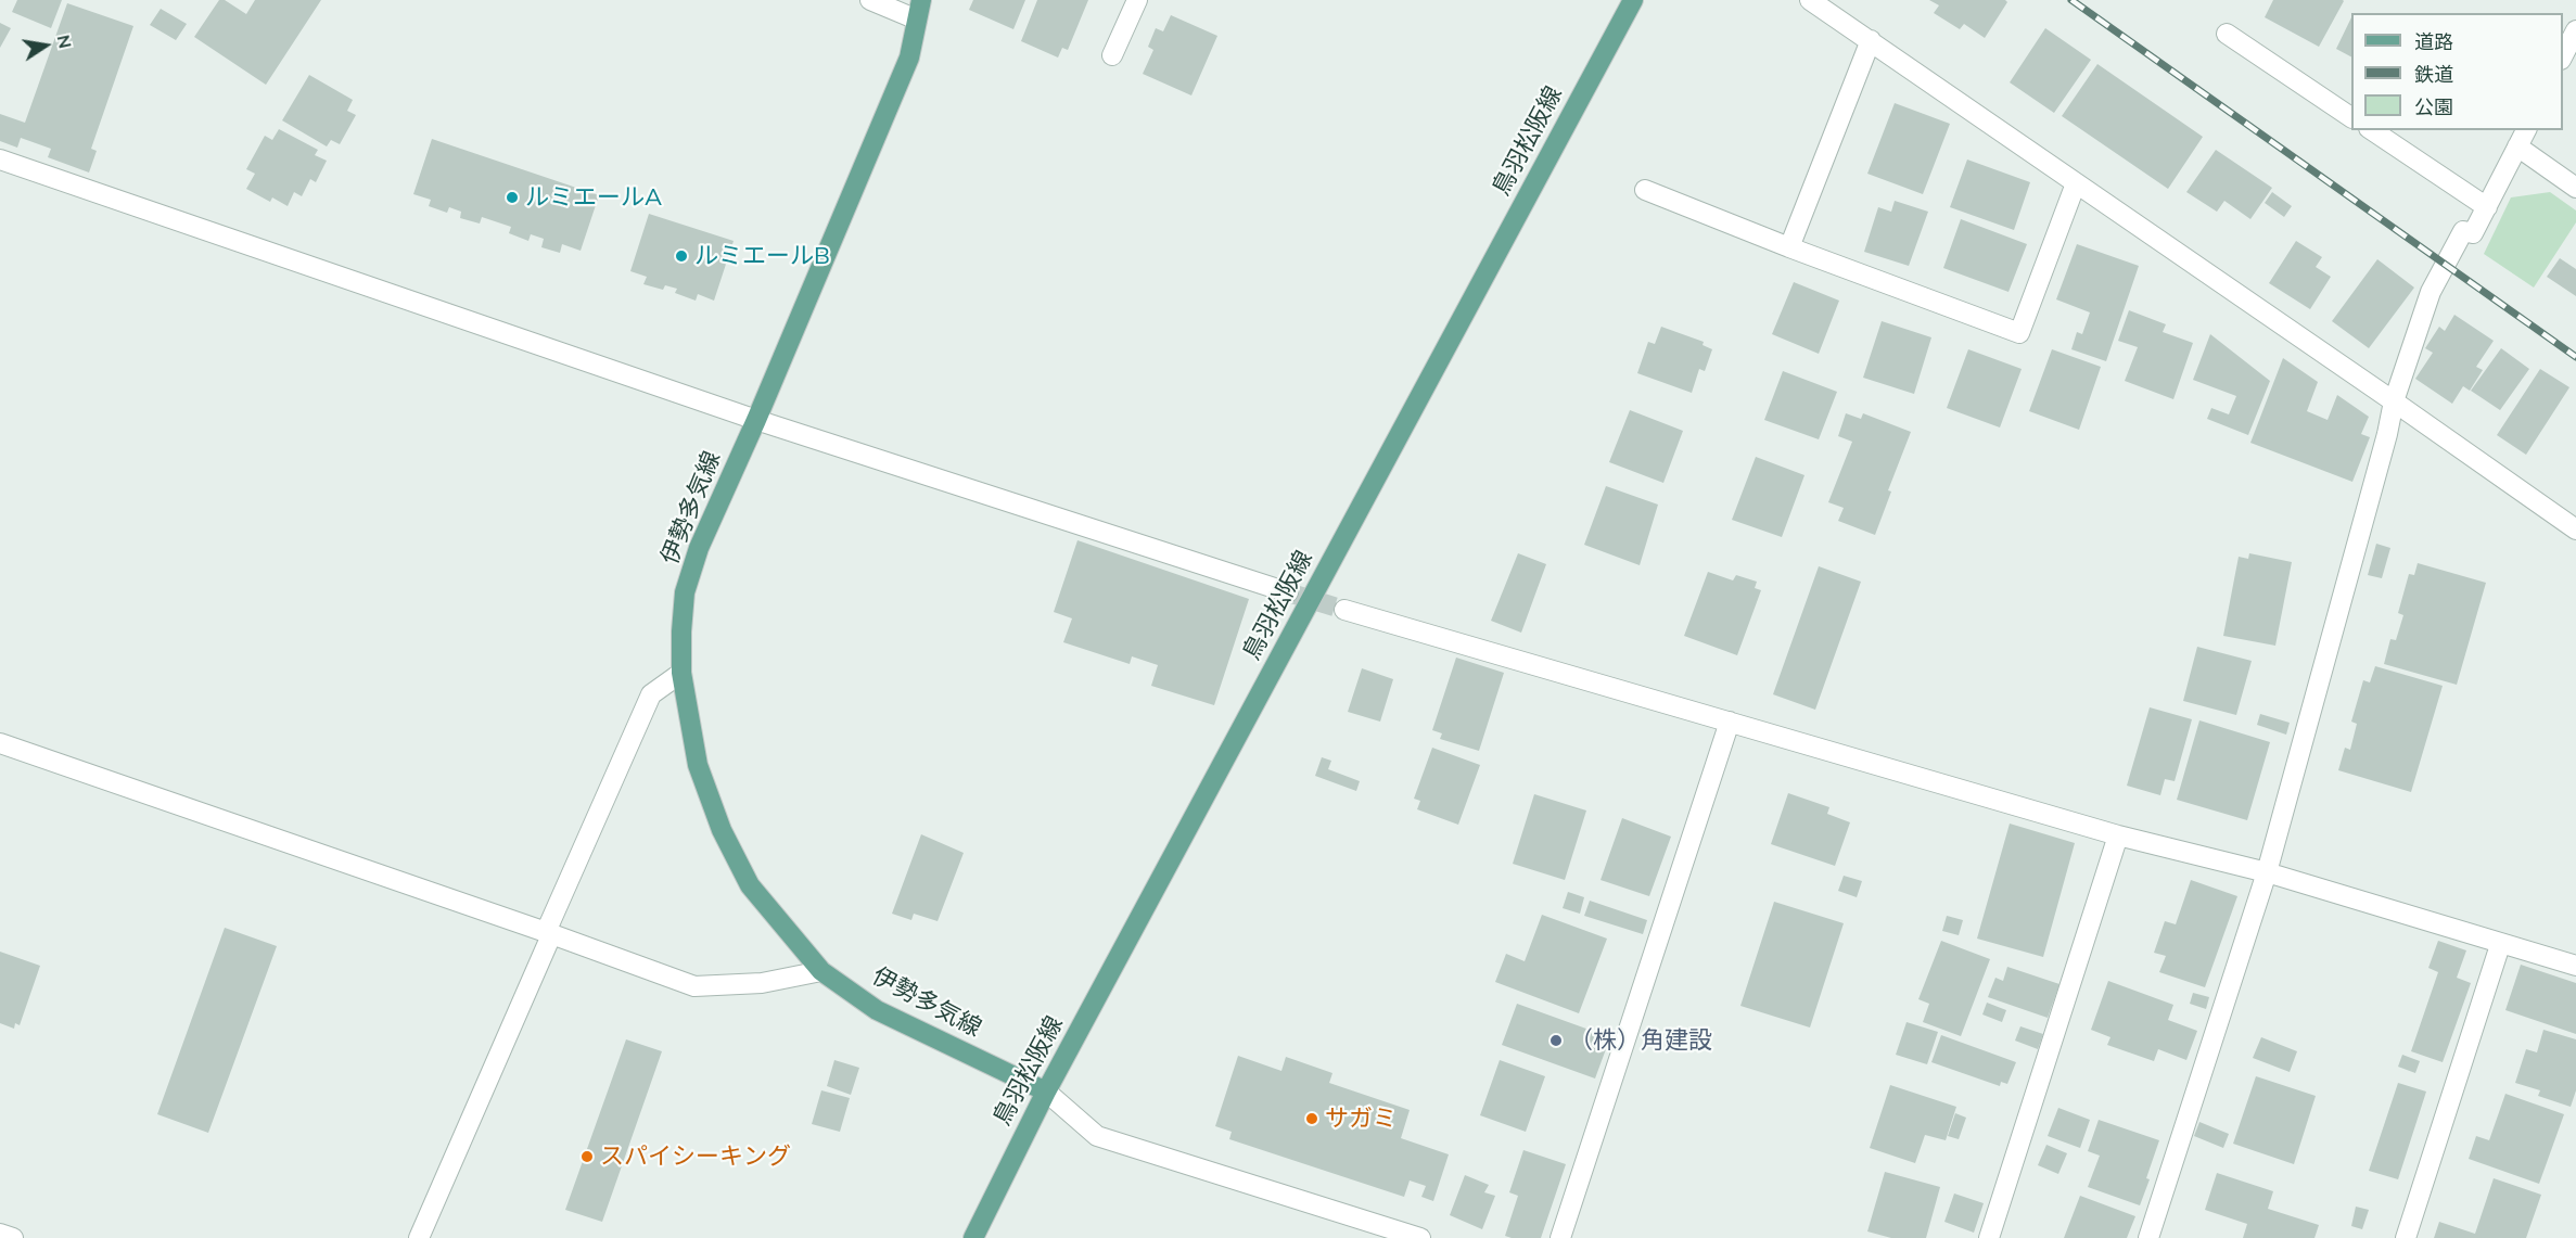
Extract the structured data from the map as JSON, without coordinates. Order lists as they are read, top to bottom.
{
  "streets": {
    "main road": ["鳥羽松阪線", "伊勢多気線"]
  },
  "crossings": [
    ["鳥羽松阪線", "伊勢多気線"]
  ],
  "places": [
    "ルミエールA",
    "ルミエールB",
    "（株）角建設",
    "サガミ",
    "スパイシーキング"
  ],
  "legend": ["道路", "鉄道", "公園"],
  "north": "right"
}
